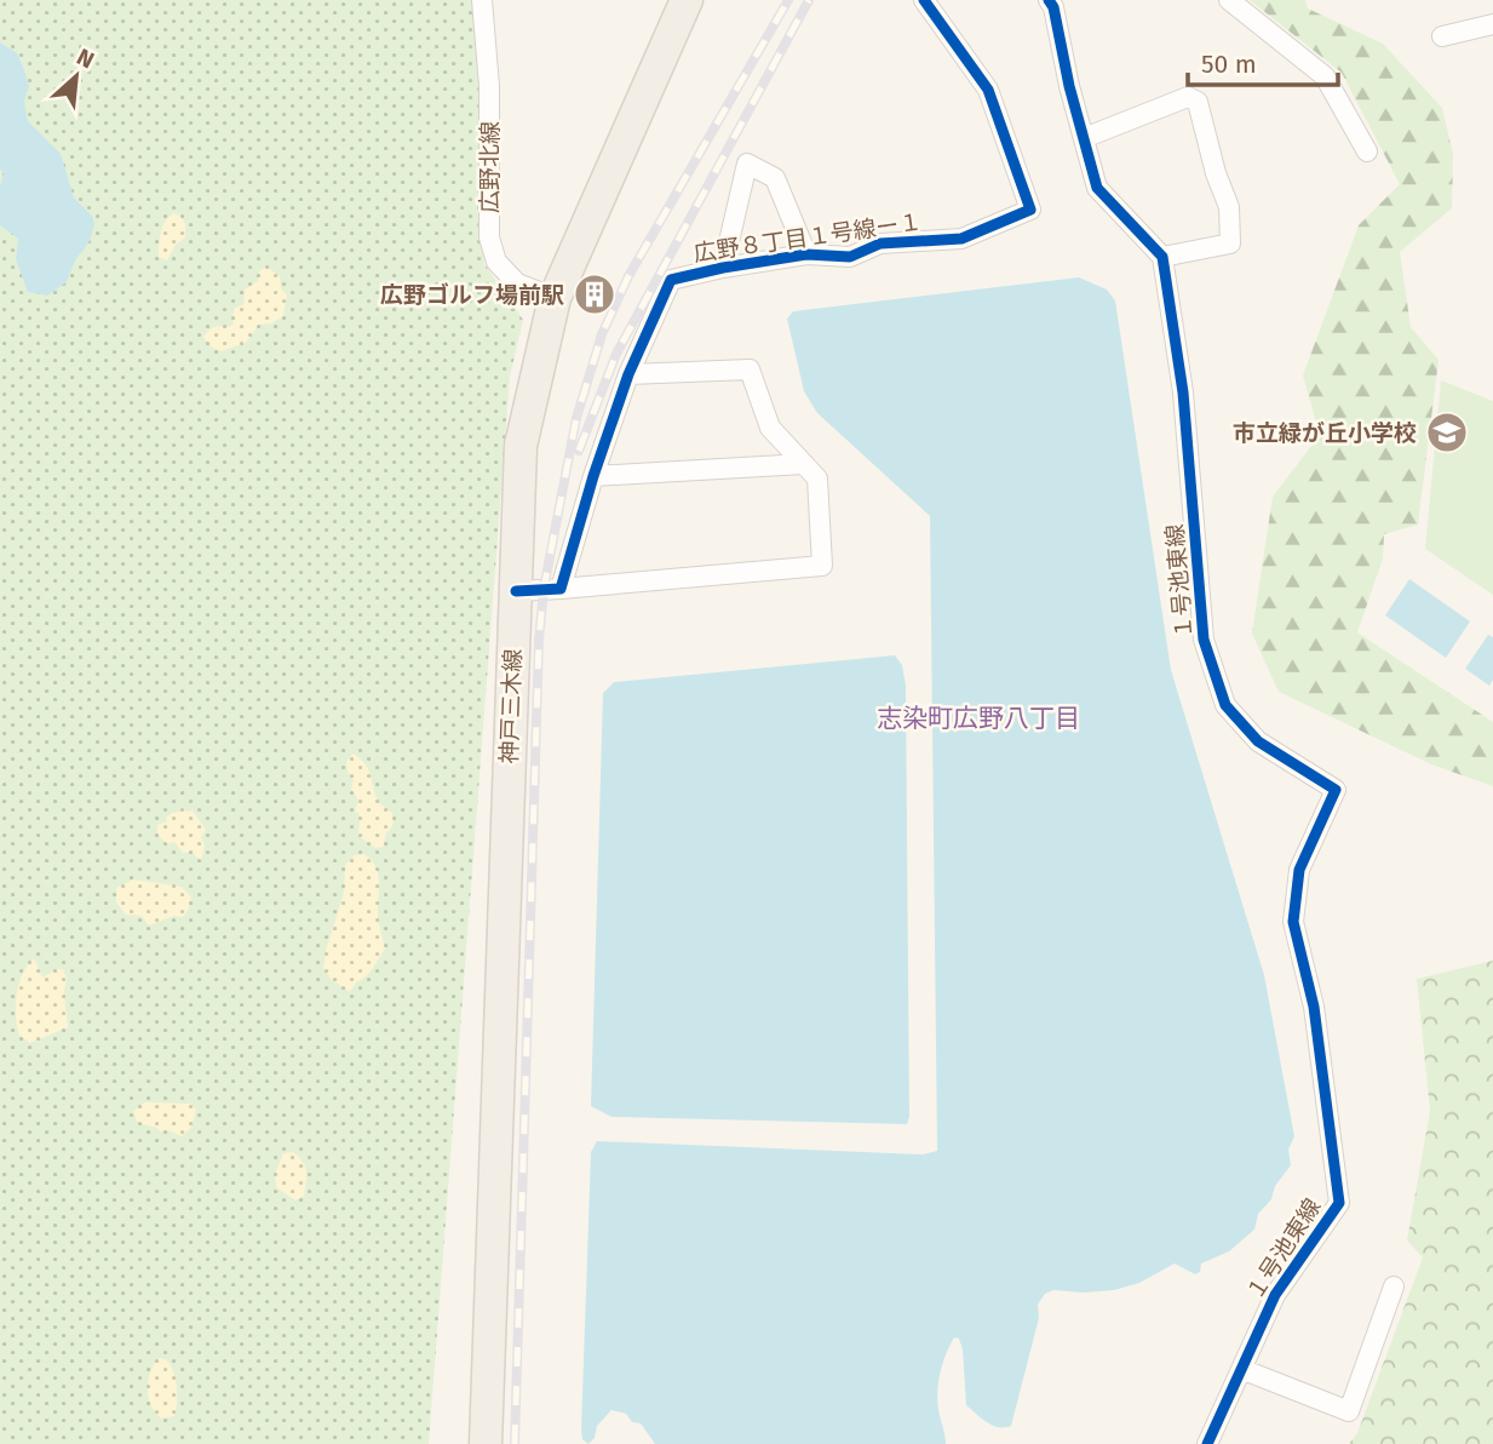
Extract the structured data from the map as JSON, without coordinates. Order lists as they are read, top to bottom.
{
  "streets": {
    "main road": ["神戸三木線"],
    "street": ["広野北線", "広野８丁目１号線ー１", "１号池東線"]
  },
  "crossings": [
    ["広野北線", "神戸三木線"]
  ],
  "districts": ["志染町広野八丁目"],
  "places": {
    "building": ["広野ゴルフ場前駅"],
    "school or university": ["市立緑が丘小学校"]
  },
  "scale_bar": "50 m",
  "north": "top right"
}
